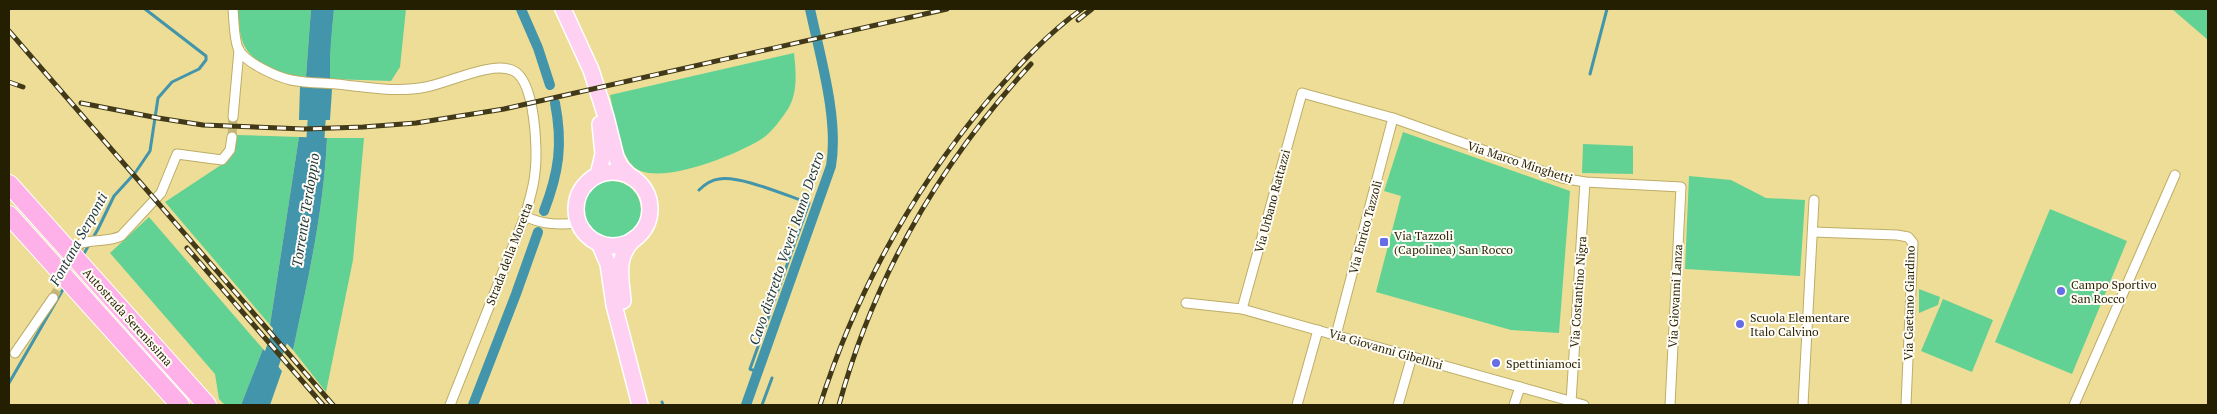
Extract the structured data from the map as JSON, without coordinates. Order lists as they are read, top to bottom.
{
  "streets": {
    "highway": ["Autostrada Serenissima"],
    "street": [
      "Via Marco Minghetti",
      "Via Urbano Rattazzi",
      "Via Enrico Tazzoli",
      "Strada della Moretta",
      "Via Costantino Nigra",
      "Via Giovanni Lanza",
      "Via Gaetano Giardino",
      "Via Giovanni Gibellini"
    ]
  },
  "crossings": [
    ["Via Marco Minghetti", "Via Urbano Rattazzi"],
    ["Via Marco Minghetti", "Via Enrico Tazzoli"],
    ["Via Marco Minghetti", "Via Costantino Nigra"],
    ["Via Marco Minghetti", "Via Giovanni Lanza"],
    ["Via Urbano Rattazzi", "Via Giovanni Gibellini"],
    ["Via Enrico Tazzoli", "Via Giovanni Gibellini"],
    ["Via Costantino Nigra", "Via Giovanni Gibellini"]
  ],
  "water": ["Torrente Terdoppio", "Fontana Serponti", "Cavo distretto Veveri Ramo Destro"],
  "places": {
    "transit": ["Via Tazzoli (Capolinea) San Rocco"],
    "other": ["Campo Sportivo San Rocco", "Scuola Elementare Italo Calvino", "Spettiniamoci"]
  }
}
